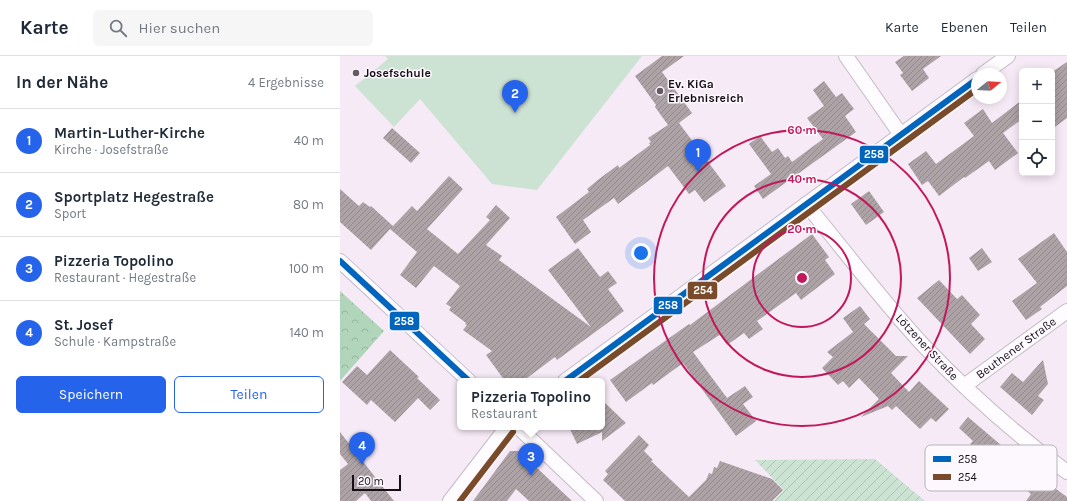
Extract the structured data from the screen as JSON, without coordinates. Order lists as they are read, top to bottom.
{
  "streets": {
    "street": ["Lötzener Straße", "Beuthener Straße"]
  },
  "crossings": [
    ["Lötzener Straße", "Beuthener Straße"]
  ],
  "places": ["Josefschule", "Ev. KiGa Erlebnisreich"],
  "lines": ["transit line 258", "transit line 254"],
  "legend": ["258", "254"],
  "scale_bar": "20 m",
  "north": "right",
  "page": {
    "header": "Karte",
    "search": "Hier suchen",
    "nav": ["Karte", "Ebenen", "Teilen"],
    "heading": ["In der Nähe", "4 Ergebnisse"],
    "map_buttons": ["+", "−"],
    "pins": [
      "2",
      "1",
      "4",
      "3"
    ],
    "list": [
      {
        "mark": "1",
        "name": "Martin-Luther-Kirche",
        "note": "Kirche · Josefstraße",
        "value": "40 m"
      },
      {
        "mark": "2",
        "name": "Sportplatz Hegestraße",
        "note": "Sport",
        "value": "80 m"
      },
      {
        "mark": "3",
        "name": "Pizzeria Topolino",
        "note": "Restaurant · Hegestraße",
        "value": "100 m"
      },
      {
        "mark": "4",
        "name": "St. Josef",
        "note": "Schule · Kampstraße",
        "value": "140 m"
      }
    ],
    "buttons": ["Speichern", "Teilen"],
    "popup": ["Pizzeria Topolino", "Restaurant"],
    "scale": "20 m"
  },
  "rings": ["60 m", "40 m", "20 m"]
}
